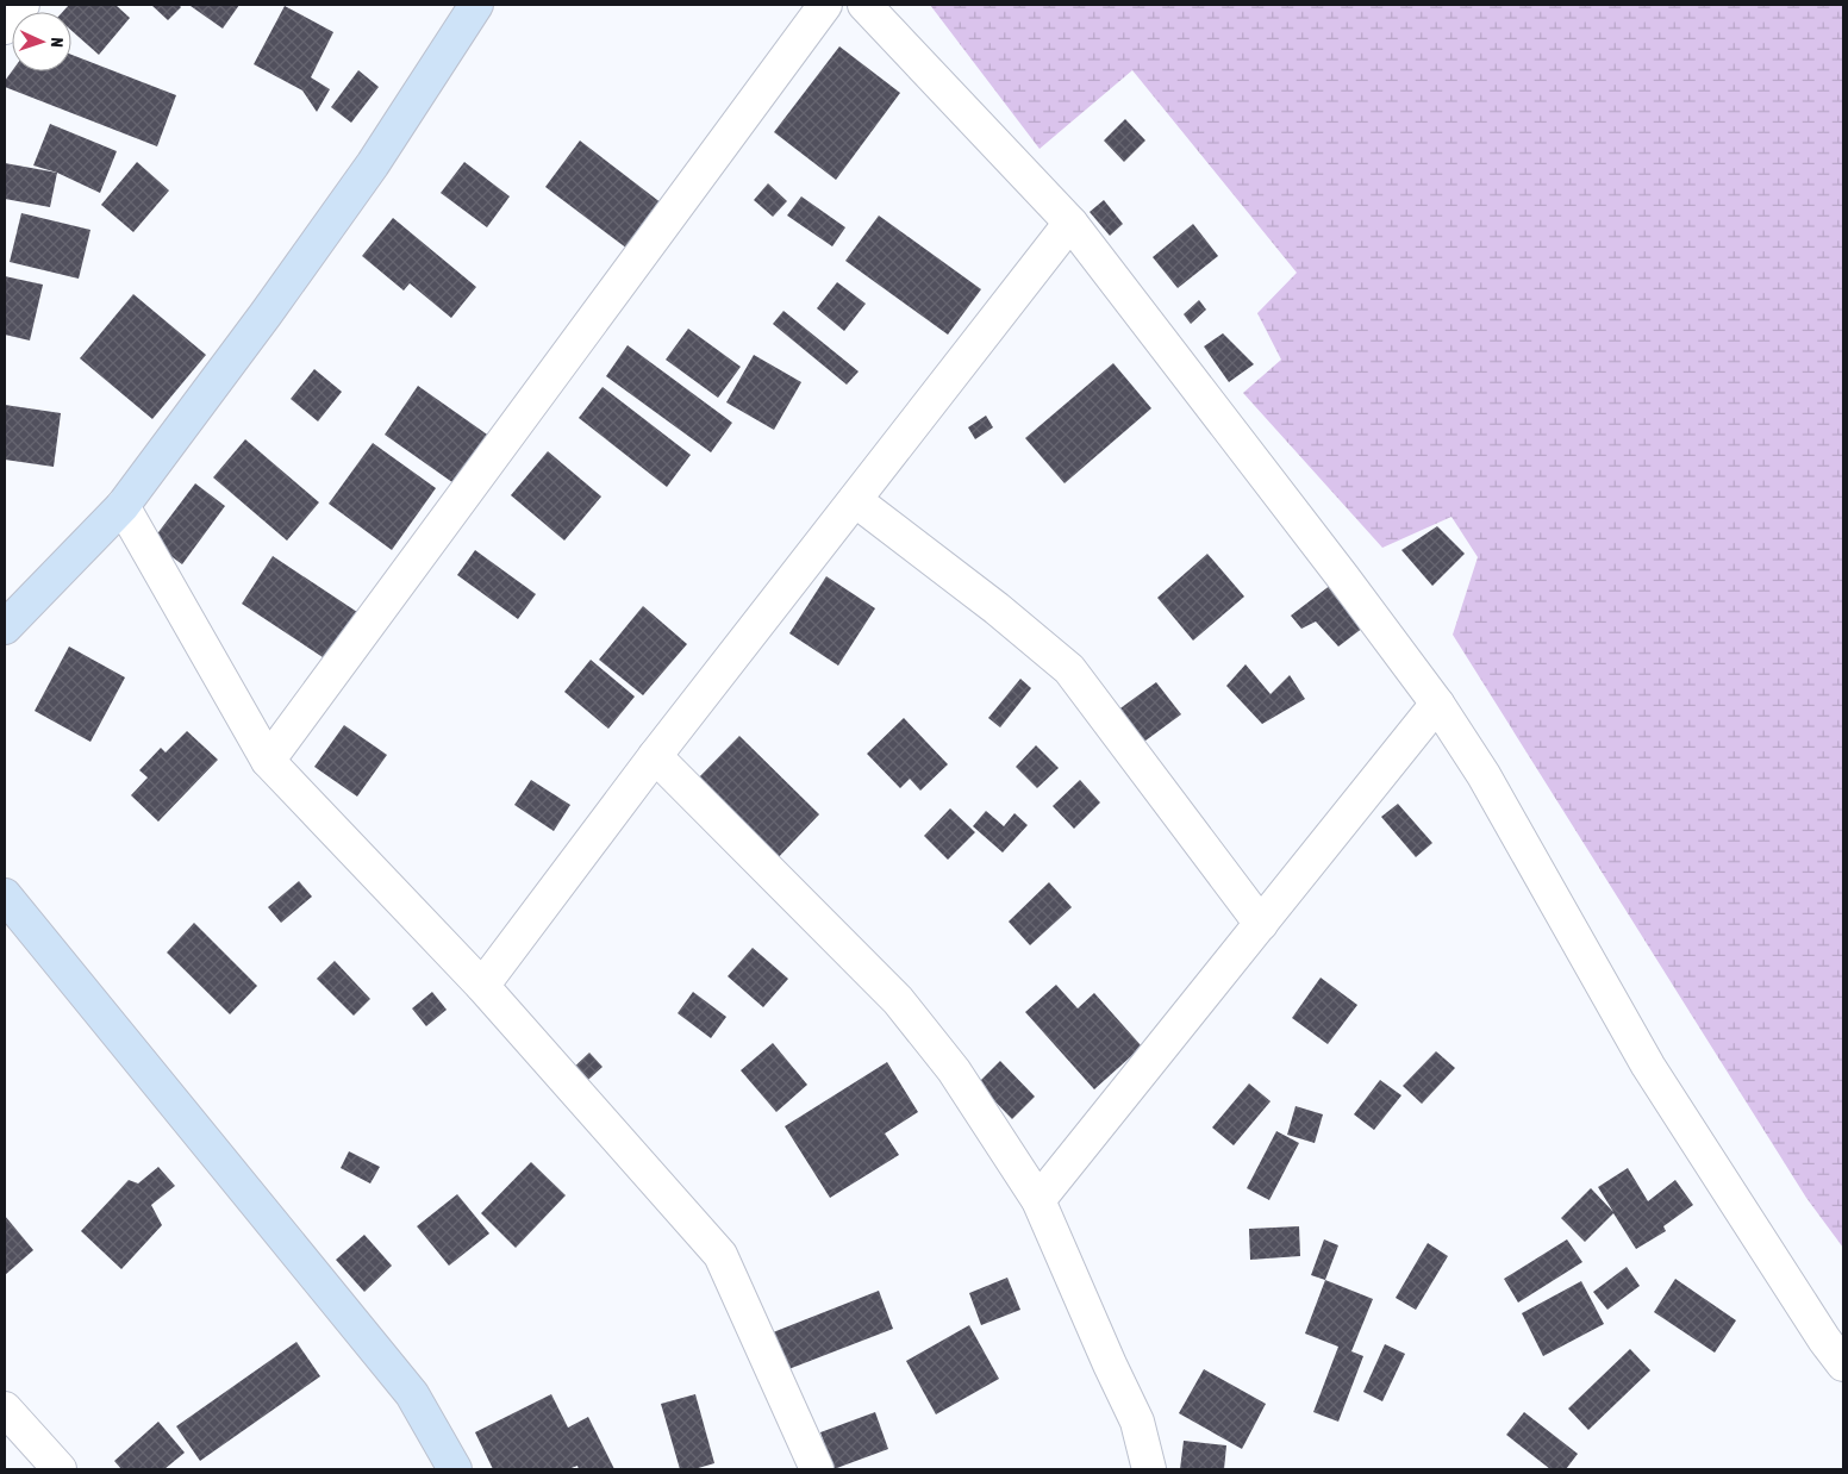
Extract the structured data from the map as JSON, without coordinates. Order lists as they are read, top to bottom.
{
  "north": "right"
}
